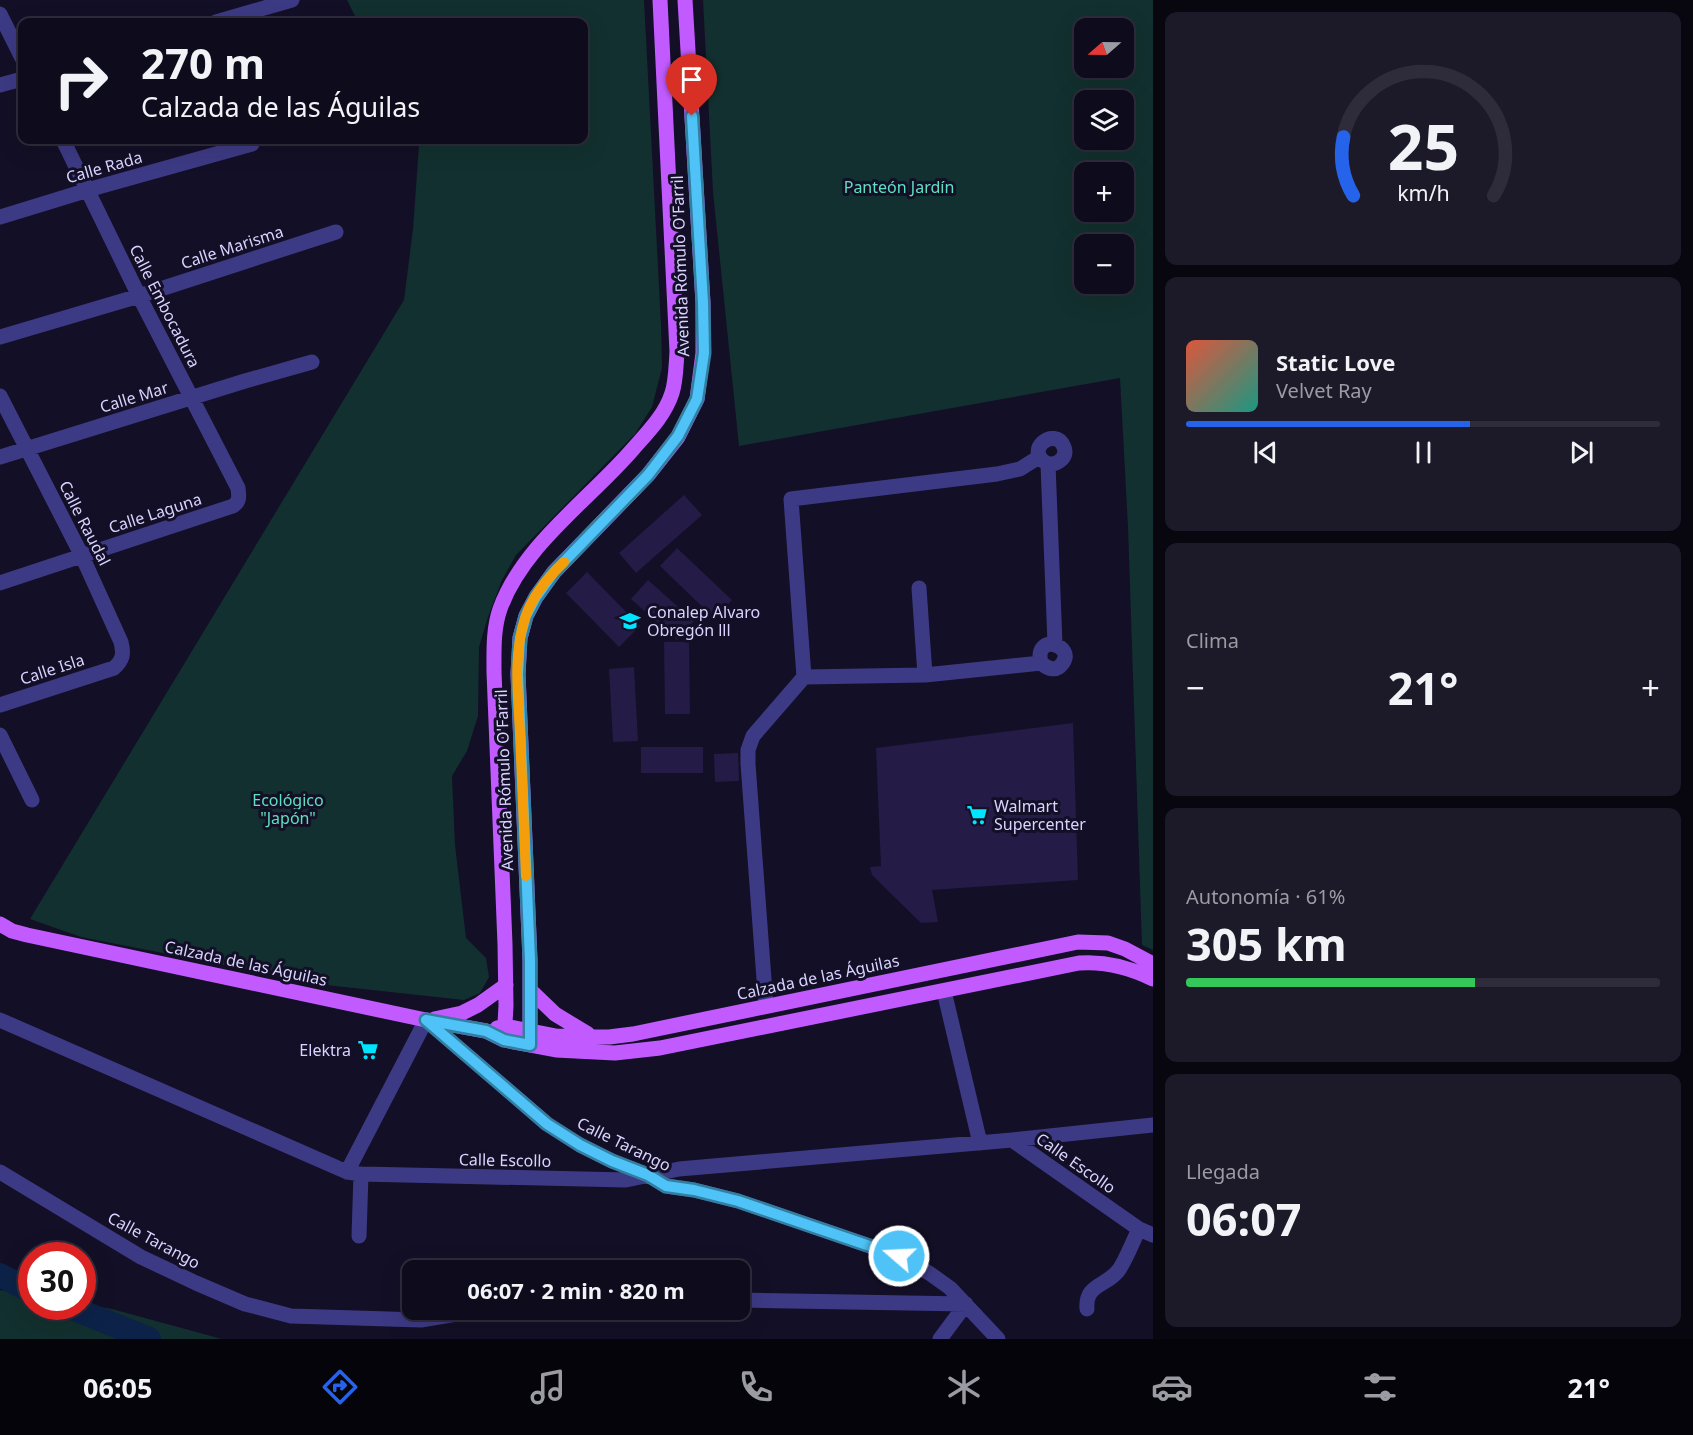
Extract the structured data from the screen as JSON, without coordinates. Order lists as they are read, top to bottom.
{
  "streets": {
    "main road": ["Avenida Rómulo O'Farril", "Calzada de las Águilas"],
    "street": [
      "Calle Rada",
      "Calle Marisma",
      "Calle Embocadura",
      "Calle Mar",
      "Calle Laguna",
      "Calle Raudal",
      "Calle Isla",
      "Calle Tarango",
      "Calle Escollo"
    ]
  },
  "crossings": [
    ["Calle Rada", "Calle Embocadura"],
    ["Calle Marisma", "Calle Embocadura"],
    ["Avenida Rómulo O'Farril", "Calzada de las Águilas"],
    ["Calle Embocadura", "Calle Mar"],
    ["Calle Embocadura", "Calle Laguna"],
    ["Calle Mar", "Calle Raudal"],
    ["Calle Laguna", "Calle Raudal"],
    ["Calle Raudal", "Calle Isla"],
    ["Calzada de las Águilas", "Calle Tarango"],
    ["Calle Tarango", "Calle Escollo"]
  ],
  "parks": ["Panteón Jardín", "Ecológico \"Japón\""],
  "places": {
    "school or university": ["Conalep Alvaro Obregón lll"],
    "supermarket": ["Walmart Supercenter", "Elektra"]
  },
  "north": "left",
  "page": {
    "map_buttons": ["+", "−"],
    "turn": ["270 m", "Calzada de las Águilas"],
    "song": ["Static Love", "Velvet Ray"],
    "tile": [
      "Clima",
      ["Autonomía · 61%", "305 km"],
      ["Llegada", "06:07"]
    ],
    "heat": ["−", "21°", "+"],
    "limit": "30",
    "trip": "06:07 · 2 min · 820 m",
    "tabs": ["06:05", "21°"],
    "gauge": ["25", "km/h"]
  }
}
